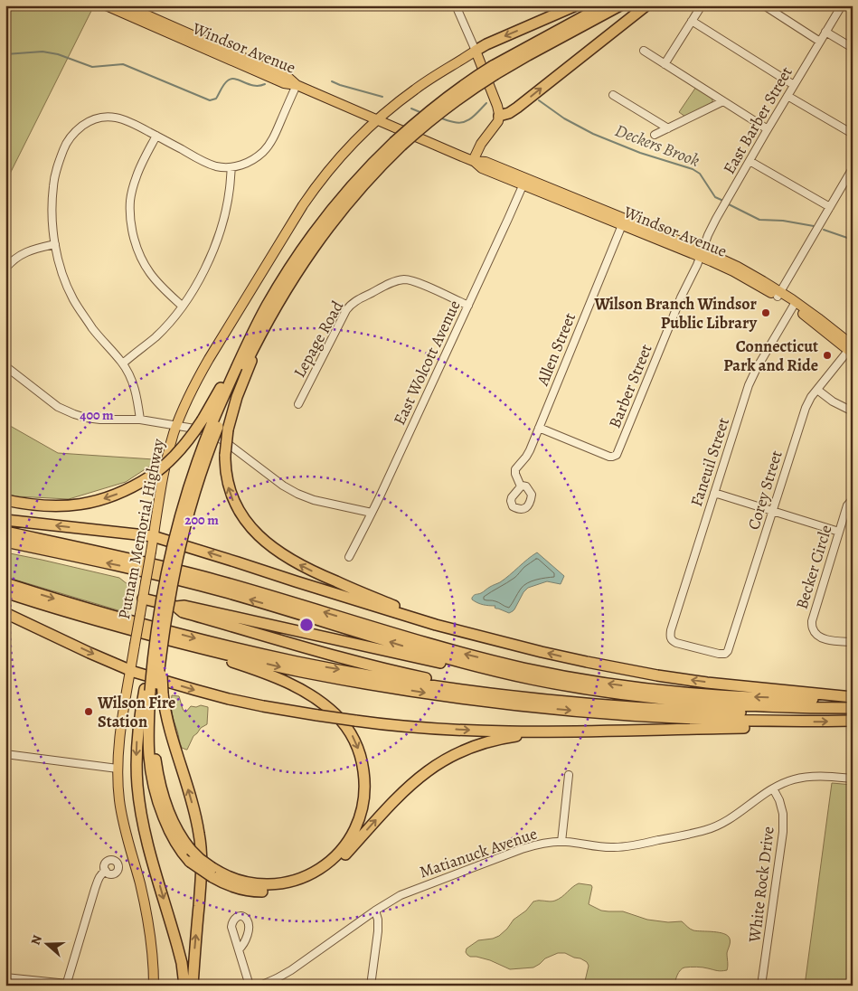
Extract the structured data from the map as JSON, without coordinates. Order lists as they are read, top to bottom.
{
  "streets": {
    "main road": ["Windsor Avenue", "Putnam Memorial Highway"],
    "street": [
      "East Barber Street",
      "Lepage Road",
      "Allen Street",
      "East Wolcott Avenue",
      "Barber Street",
      "Faneuil Street",
      "Corey Street",
      "Becker Circle",
      "Matianuck Avenue",
      "White Rock Drive"
    ]
  },
  "crossings": [
    ["Windsor Avenue", "East Barber Street"],
    ["Windsor Avenue", "Allen Street"],
    ["Windsor Avenue", "East Wolcott Avenue"],
    ["Windsor Avenue", "Barber Street"],
    ["Windsor Avenue", "Faneuil Street"],
    ["Windsor Avenue", "Corey Street"],
    ["Windsor Avenue", "Putnam Memorial Highway"],
    ["East Barber Street", "Barber Street"],
    ["Lepage Road", "East Wolcott Avenue"],
    ["Allen Street", "Barber Street"],
    ["Faneuil Street", "Corey Street"],
    ["Matianuck Avenue", "White Rock Drive"]
  ],
  "water": ["Deckers Brook"],
  "places": ["Wilson Branch Windsor Public Library", "Connecticut Park and Ride", "Wilson Fire Station"],
  "north": "left",
  "rings": ["400 m", "200 m"]
}
